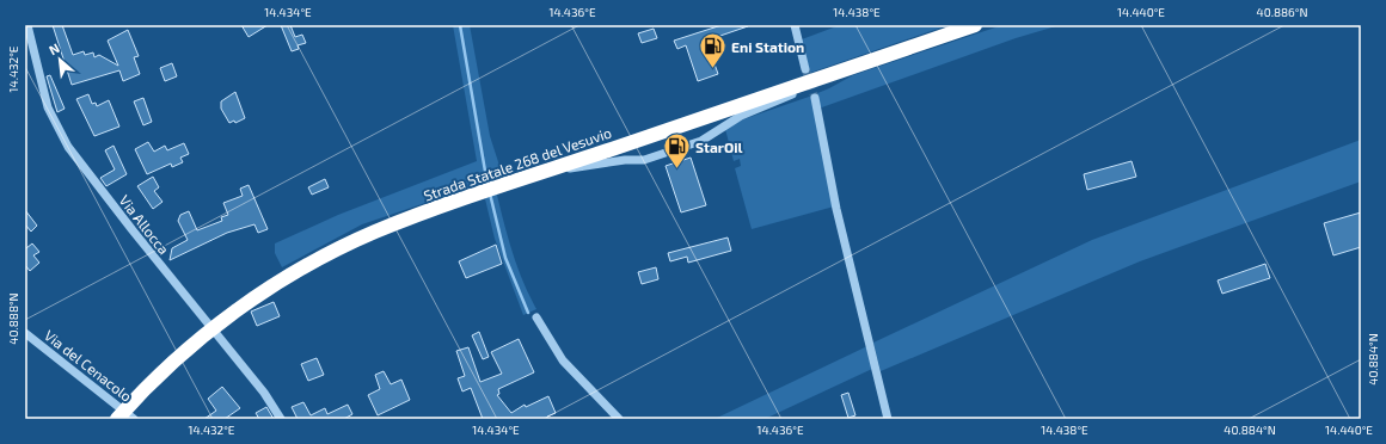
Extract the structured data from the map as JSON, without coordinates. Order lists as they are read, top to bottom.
{
  "streets": {
    "highway": ["Strada Statale 268 del Vesuvio"],
    "street": ["Via Allocca", "Via del Cenacolo"]
  },
  "places": {
    "fuel station": ["Eni Station", "StarOil"]
  },
  "north": "top left",
  "coordinates": [
    "14.434°E",
    "14.436°E",
    "14.438°E",
    "14.440°E",
    "40.886°N",
    "14.432°E",
    "40.888°N",
    "40.884°N"
  ]
}
